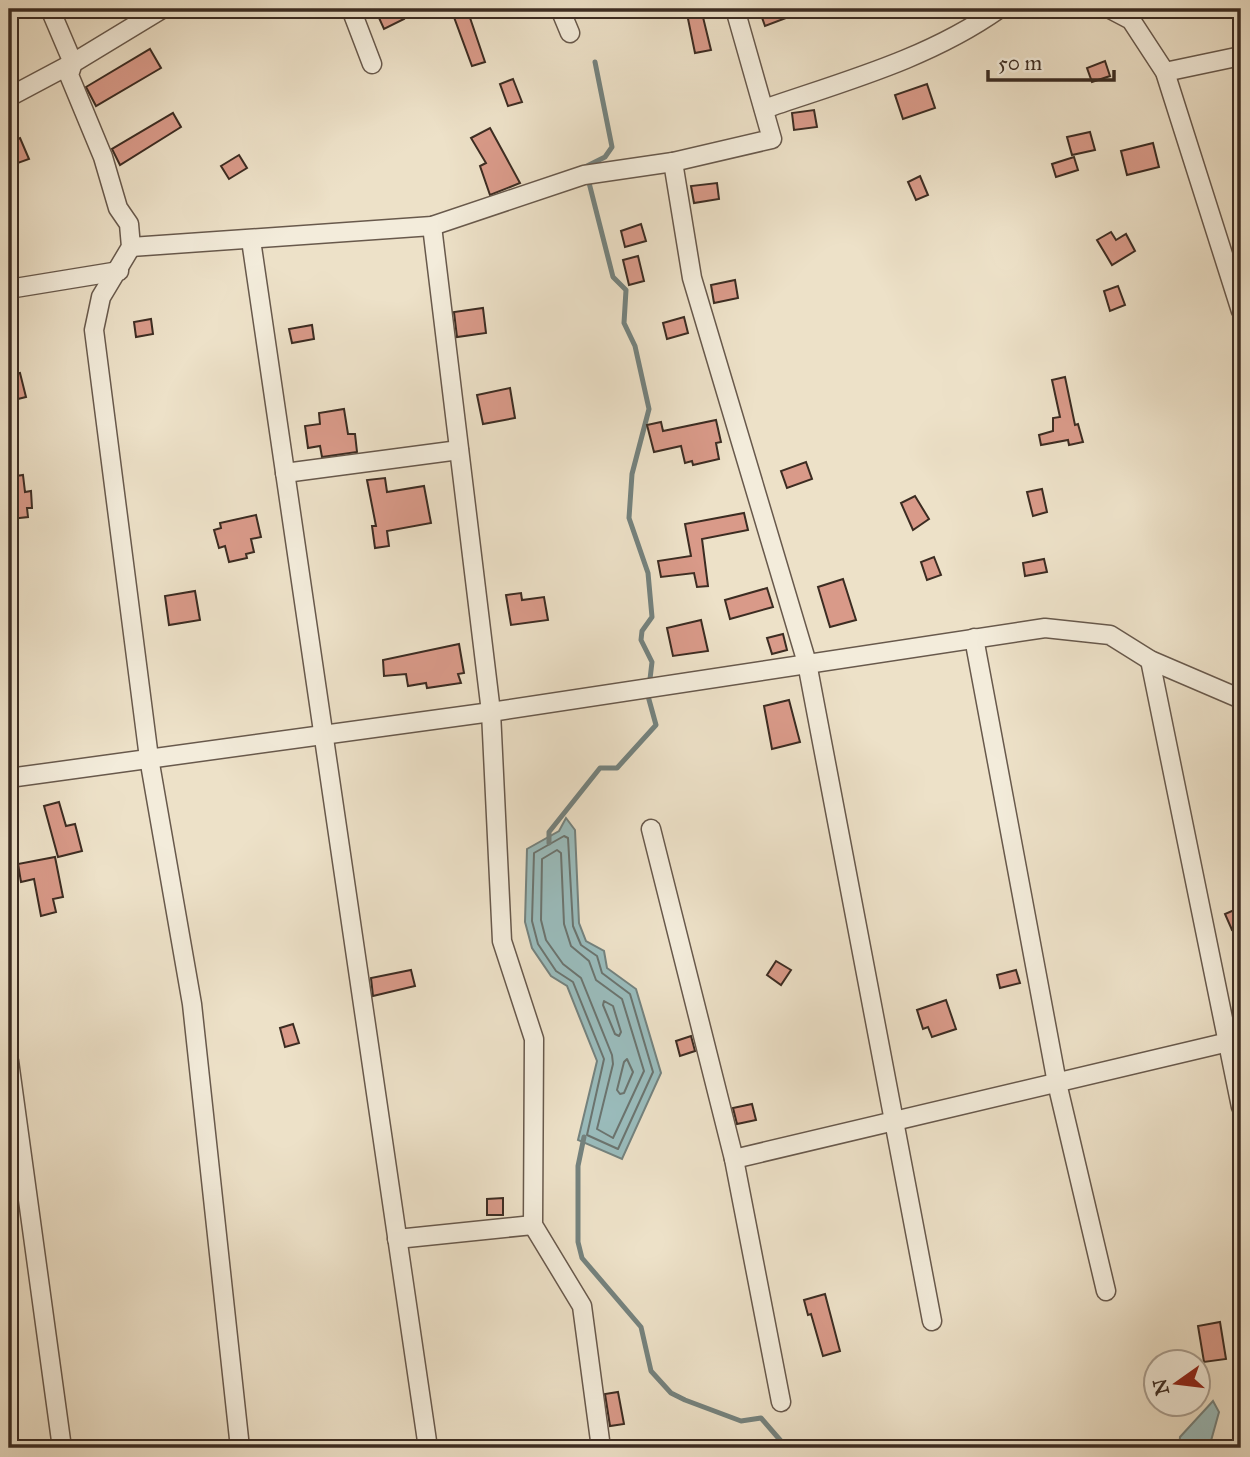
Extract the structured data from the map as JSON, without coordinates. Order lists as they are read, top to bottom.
{
  "scale_bar": "50 m",
  "north": "left"
}
